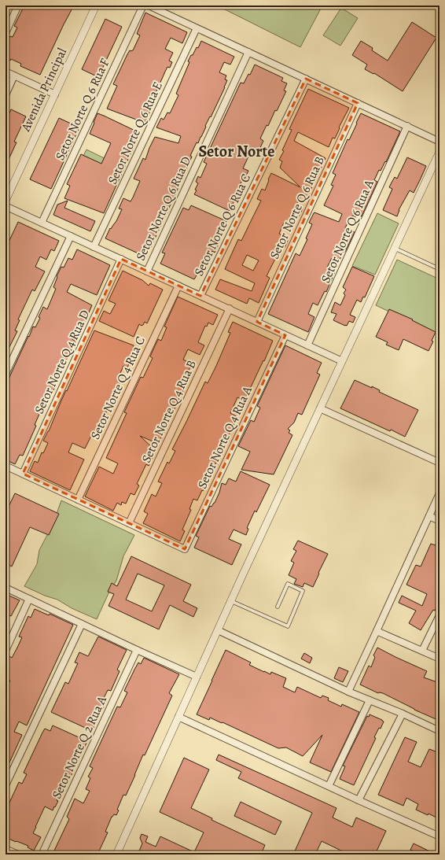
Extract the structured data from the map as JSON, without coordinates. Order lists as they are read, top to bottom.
{
  "streets": {
    "street": [
      "Avenida Principal",
      "Setor Norte Q 6 Rua F",
      "Setor Norte Q 6 Rua E",
      "Setor Norte Q 6 Rua B",
      "Setor Norte Q 6 Rua D",
      "Setor Norte Q 6 Rua C",
      "Setor Norte Q 6 Rua A",
      "Setor Norte Q 4 Rua D",
      "Setor Norte Q 4 Rua C",
      "Setor Norte Q 4 Rua B",
      "Setor Norte Q 4 Rua A",
      "Setor Norte Q 2 Rua A"
    ]
  },
  "crossings": [
    ["Setor Norte Q 4 Rua B", "Setor Norte Q 4 Rua A"]
  ],
  "districts": ["Setor Norte"]
}
